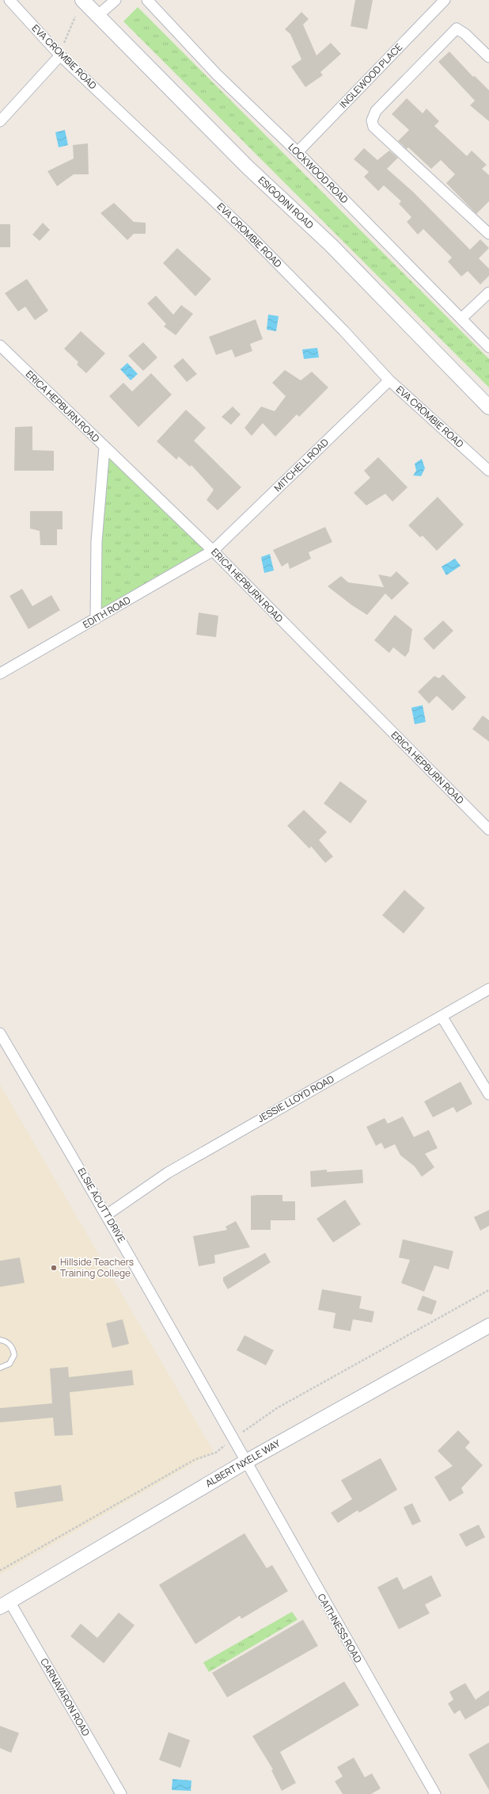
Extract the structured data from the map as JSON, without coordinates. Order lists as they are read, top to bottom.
{
  "streets": {
    "main road": ["ESIGODINI ROAD", "ALBERT NXELE WAY"],
    "street": [
      "EVA CROMBIE ROAD",
      "INGLEWOOD PLACE",
      "LOCKWOOD ROAD",
      "ERICA HEPBURN ROAD",
      "MITCHELL ROAD",
      "EDITH ROAD",
      "JESSIE LLOYD ROAD",
      "ELSIE ACUTT DRIVE",
      "CAITHNESS ROAD",
      "CARNAVARON ROAD"
    ]
  },
  "crossings": [
    ["EVA CROMBIE ROAD", "MITCHELL ROAD"],
    ["INGLEWOOD PLACE", "LOCKWOOD ROAD"],
    ["ERICA HEPBURN ROAD", "MITCHELL ROAD"],
    ["ERICA HEPBURN ROAD", "EDITH ROAD"],
    ["MITCHELL ROAD", "EDITH ROAD"],
    ["JESSIE LLOYD ROAD", "ELSIE ACUTT DRIVE"],
    ["ELSIE ACUTT DRIVE", "ALBERT NXELE WAY"],
    ["ELSIE ACUTT DRIVE", "CAITHNESS ROAD"],
    ["ALBERT NXELE WAY", "CAITHNESS ROAD"],
    ["ALBERT NXELE WAY", "CARNAVARON ROAD"]
  ],
  "places": ["Hillside Teachers Training College"]
}
